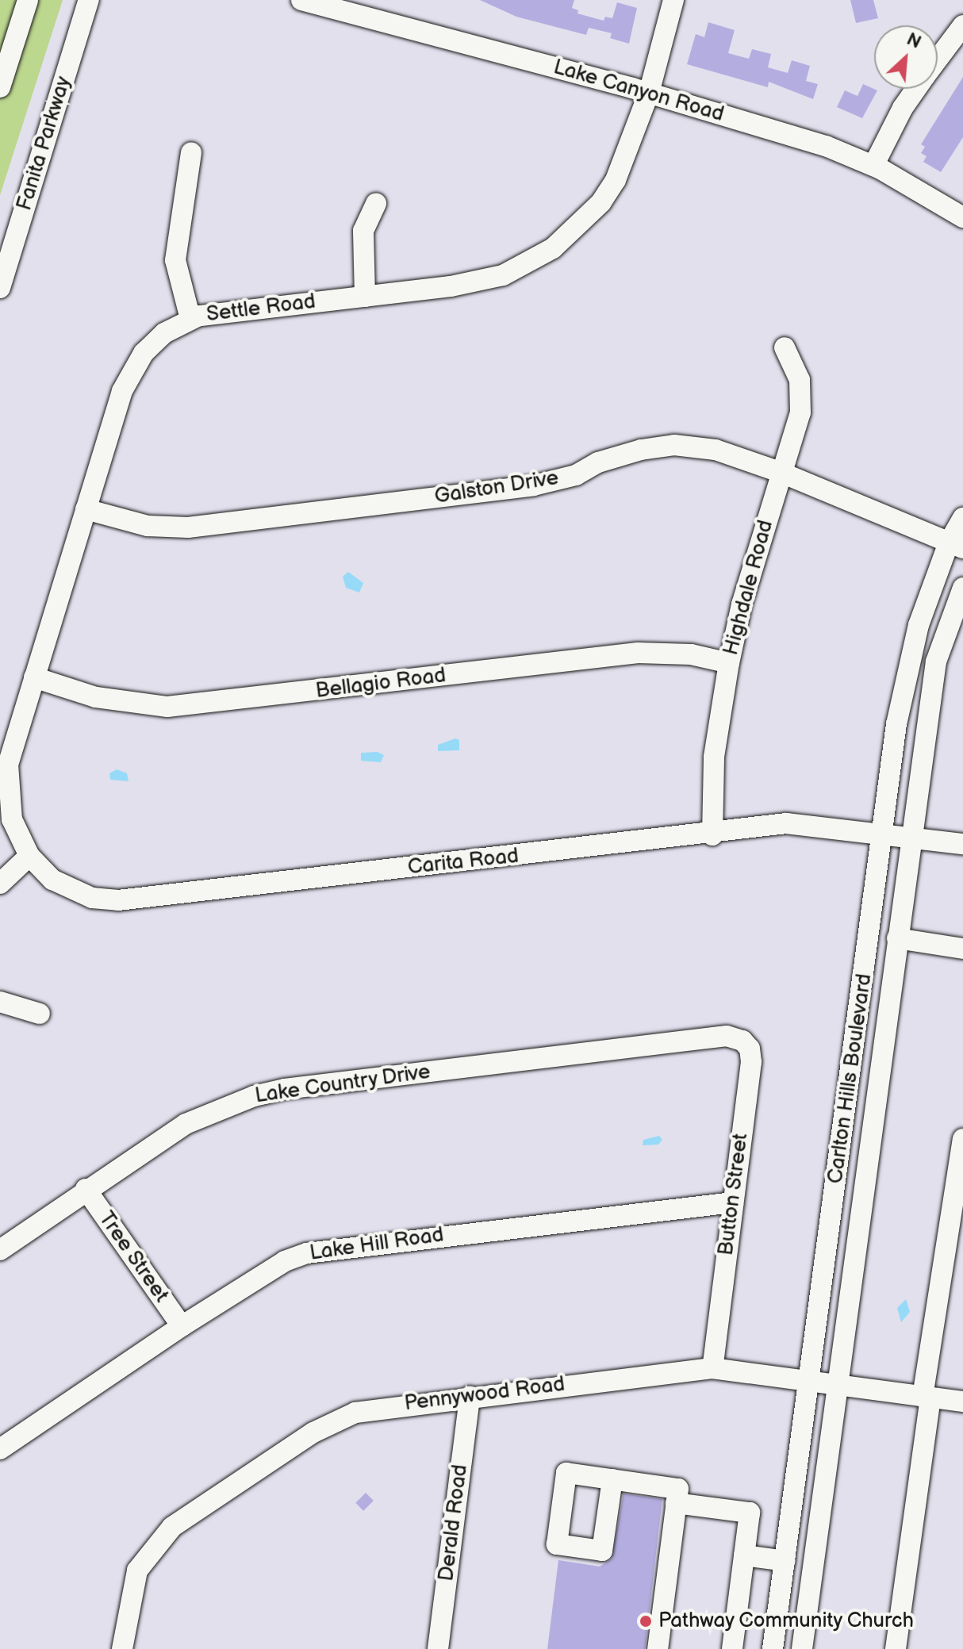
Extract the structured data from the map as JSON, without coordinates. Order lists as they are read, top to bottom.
{
  "streets": {
    "street": [
      "Lake Canyon Road",
      "Fanita Parkway",
      "Settle Road",
      "Galston Drive",
      "Highdale Road",
      "Bellagio Road",
      "Carita Road",
      "Carlton Hills Boulevard",
      "Lake Country Drive",
      "Button Street",
      "Lake Hill Road",
      "Tree Street",
      "Pennywood Road",
      "Derald Road"
    ]
  },
  "crossings": [
    ["Lake Canyon Road", "Settle Road"],
    ["Settle Road", "Galston Drive"],
    ["Settle Road", "Bellagio Road"],
    ["Settle Road", "Carita Road"],
    ["Galston Drive", "Highdale Road"],
    ["Galston Drive", "Carlton Hills Boulevard"],
    ["Highdale Road", "Bellagio Road"],
    ["Highdale Road", "Carita Road"],
    ["Carita Road", "Carlton Hills Boulevard"],
    ["Carlton Hills Boulevard", "Pennywood Road"],
    ["Lake Country Drive", "Button Street"],
    ["Lake Country Drive", "Tree Street"],
    ["Button Street", "Lake Hill Road"],
    ["Button Street", "Pennywood Road"],
    ["Lake Hill Road", "Tree Street"],
    ["Pennywood Road", "Derald Road"]
  ],
  "places": ["Pathway Community Church"],
  "north": "top right"
}
